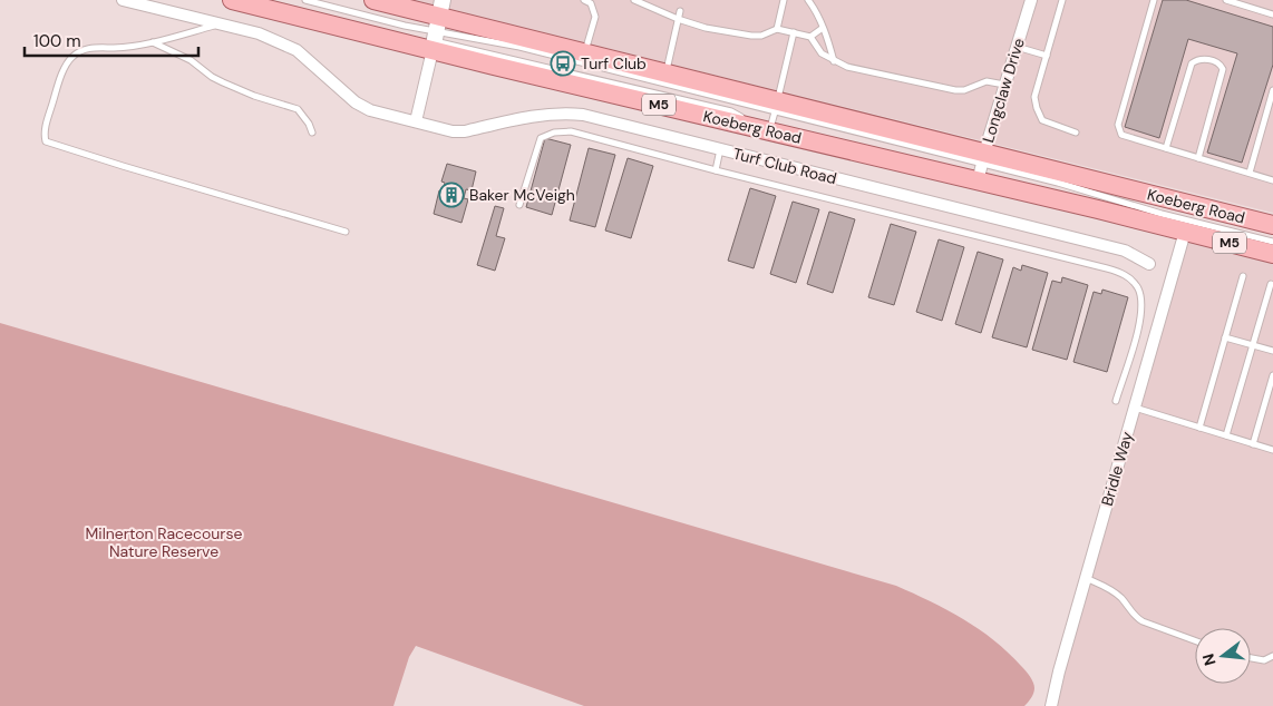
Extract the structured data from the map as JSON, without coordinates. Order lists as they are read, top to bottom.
{
  "streets": {
    "main road": ["M5", "Koeberg Road"],
    "street": ["Longclaw Drive", "Turf Club Road", "Bridle Way"]
  },
  "crossings": [
    ["Longclaw Drive", "Koeberg Road"],
    ["Koeberg Road", "Bridle Way"]
  ],
  "parks": ["Milnerton Racecourse Nature Reserve"],
  "places": {
    "bus stop": ["Turf Club"],
    "building": ["Baker McVeigh"]
  },
  "scale_bar": "100 m",
  "north": "left"
}
